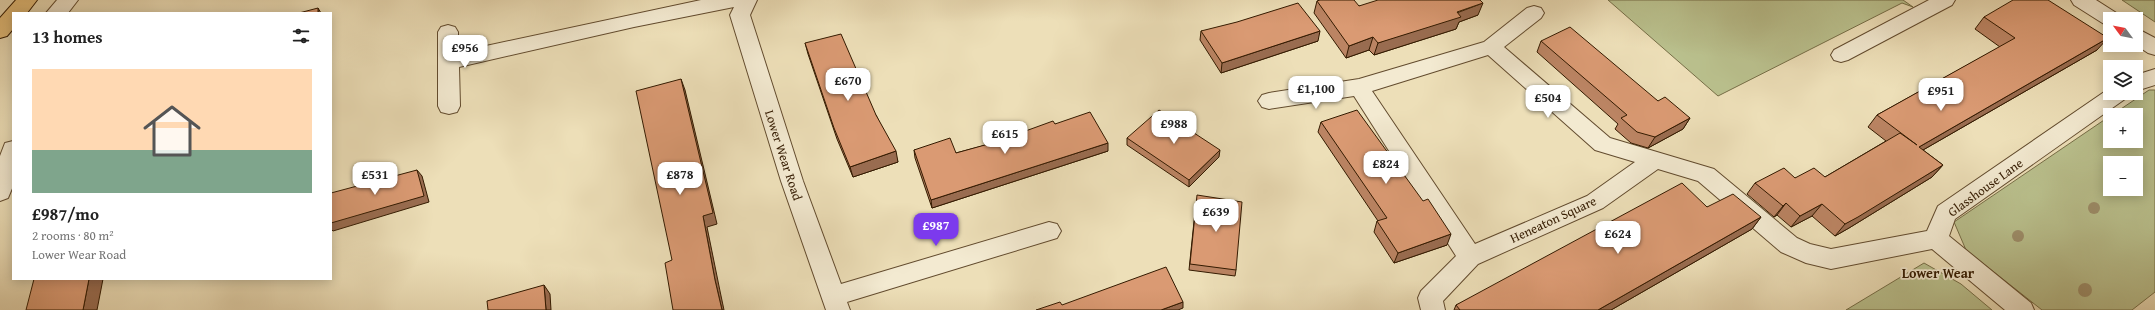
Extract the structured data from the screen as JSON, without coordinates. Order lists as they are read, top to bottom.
{
  "streets": {
    "street": ["Lower Wear Road", "Glasshouse Lane", "Heneaton Square"]
  },
  "districts": ["Lower Wear"],
  "north": "top left",
  "page": {
    "map_buttons": ["+", "−"],
    "heading": "13 homes",
    "price": [
      "£956",
      "£670",
      "£1,100",
      "£951",
      "£504",
      "£988",
      "£615",
      "£824",
      "£531",
      "£878",
      "£639",
      "£987",
      "£624"
    ],
    "list": [
      {
        "name": "£987/mo",
        "note": "2 rooms · 80 m² · Lower Wear Road"
      }
    ]
  }
}
